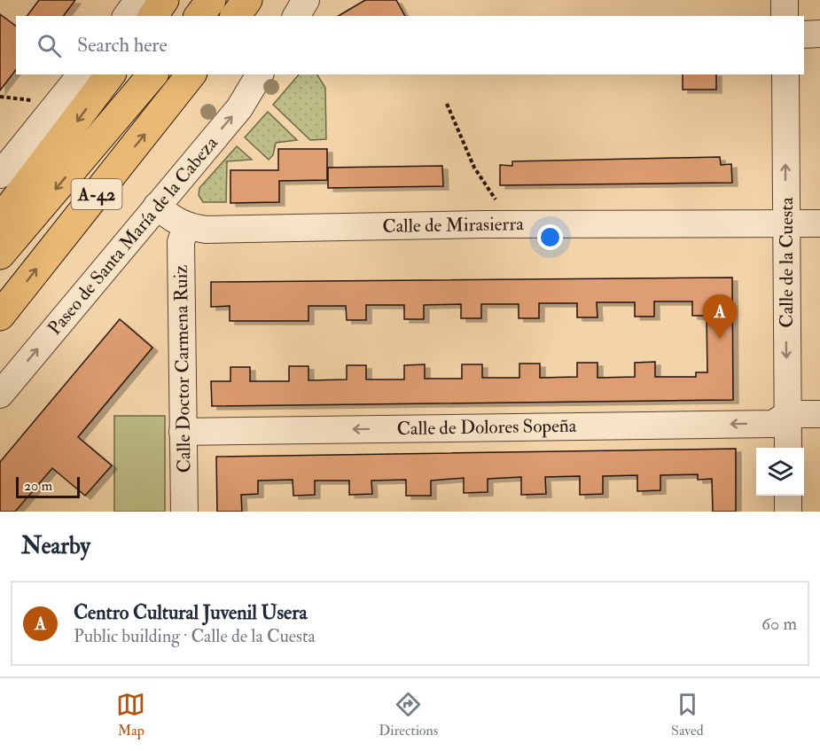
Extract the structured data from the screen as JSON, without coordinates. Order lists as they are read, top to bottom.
{
  "streets": {
    "highway": ["A-42"],
    "street": [
      "Calle de Mirasierra",
      "Paseo de Santa María de la Cabeza",
      "Calle de la Cuesta",
      "Calle Doctor Carmena Ruiz",
      "Calle de Dolores Sopeña"
    ]
  },
  "crossings": [
    ["Calle de Mirasierra", "Paseo de Santa María de la Cabeza"],
    ["Calle de Mirasierra", "Calle de la Cuesta"],
    ["Calle de Mirasierra", "Calle Doctor Carmena Ruiz"],
    ["Calle de la Cuesta", "Calle de Dolores Sopeña"],
    ["Calle Doctor Carmena Ruiz", "Calle de Dolores Sopeña"]
  ],
  "one_way": ["Calle de Dolores Sopeña"],
  "scale_bar": "20 m",
  "page": {
    "search": "Search here",
    "pins": "A",
    "scale": "20 m",
    "heading": "Nearby",
    "list": [
      {
        "mark": "A",
        "name": "Centro Cultural Juvenil Usera",
        "note": "Public building · Calle de la Cuesta",
        "value": "60 m"
      }
    ],
    "nav": ["Map", "Directions", "Saved"]
  }
}
